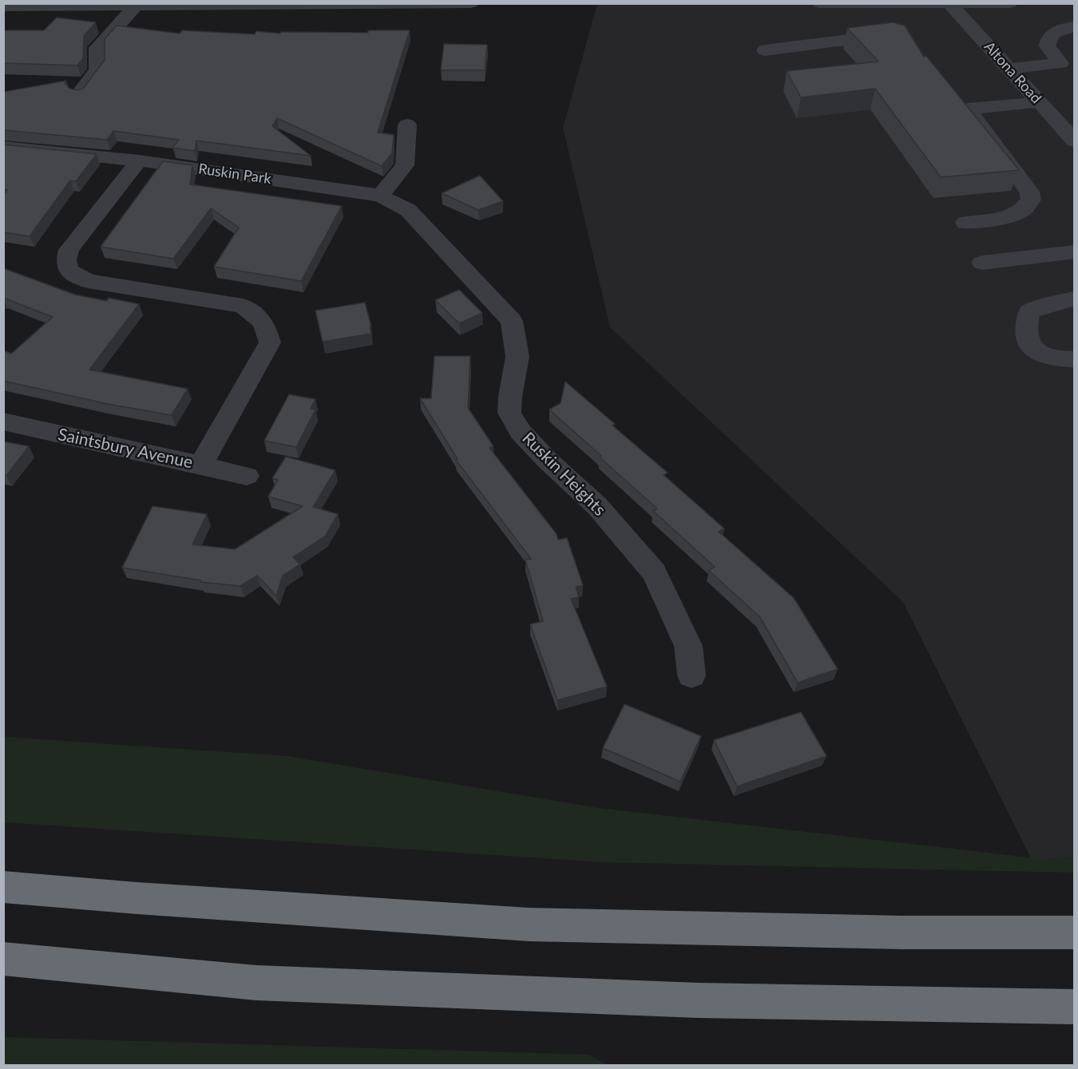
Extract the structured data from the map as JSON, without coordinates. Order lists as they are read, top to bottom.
{
  "streets": {
    "street": [
      "Altona Road",
      "Ruskin Park",
      "Saintsbury Avenue",
      "Ruskin Heights"
    ]
  },
  "crossings": [
    ["Ruskin Park", "Ruskin Heights"]
  ]
}
